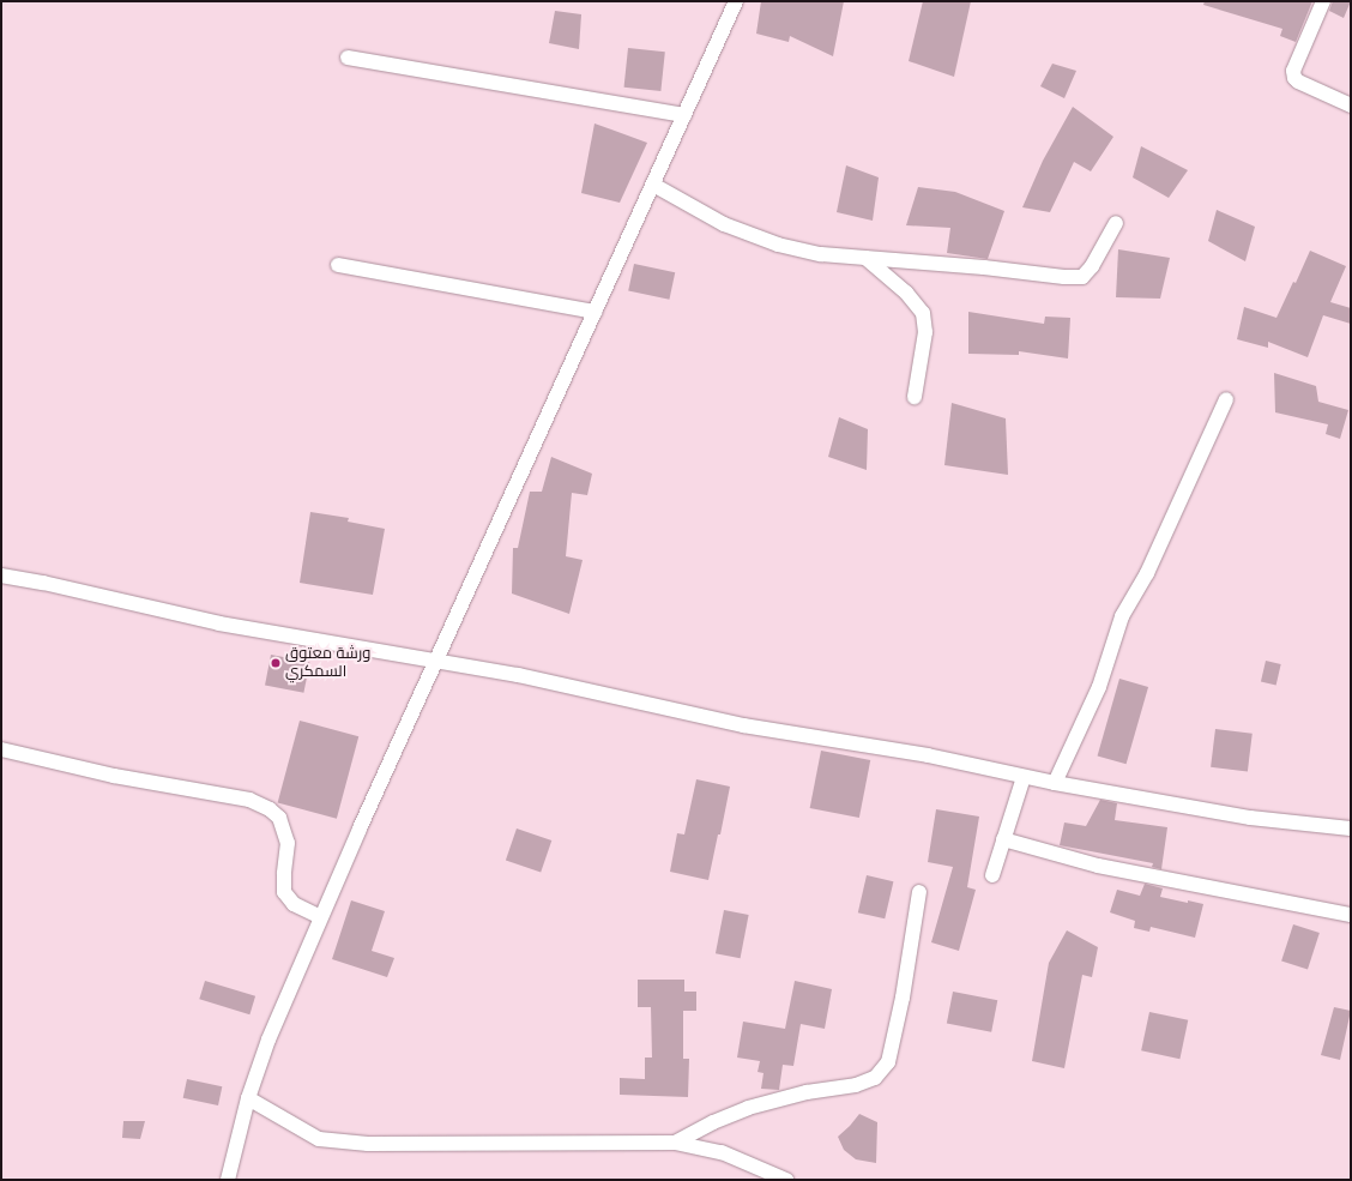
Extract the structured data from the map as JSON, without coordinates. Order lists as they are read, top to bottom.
{
  "places": ["ورشة معتوق السمكري"]
}
